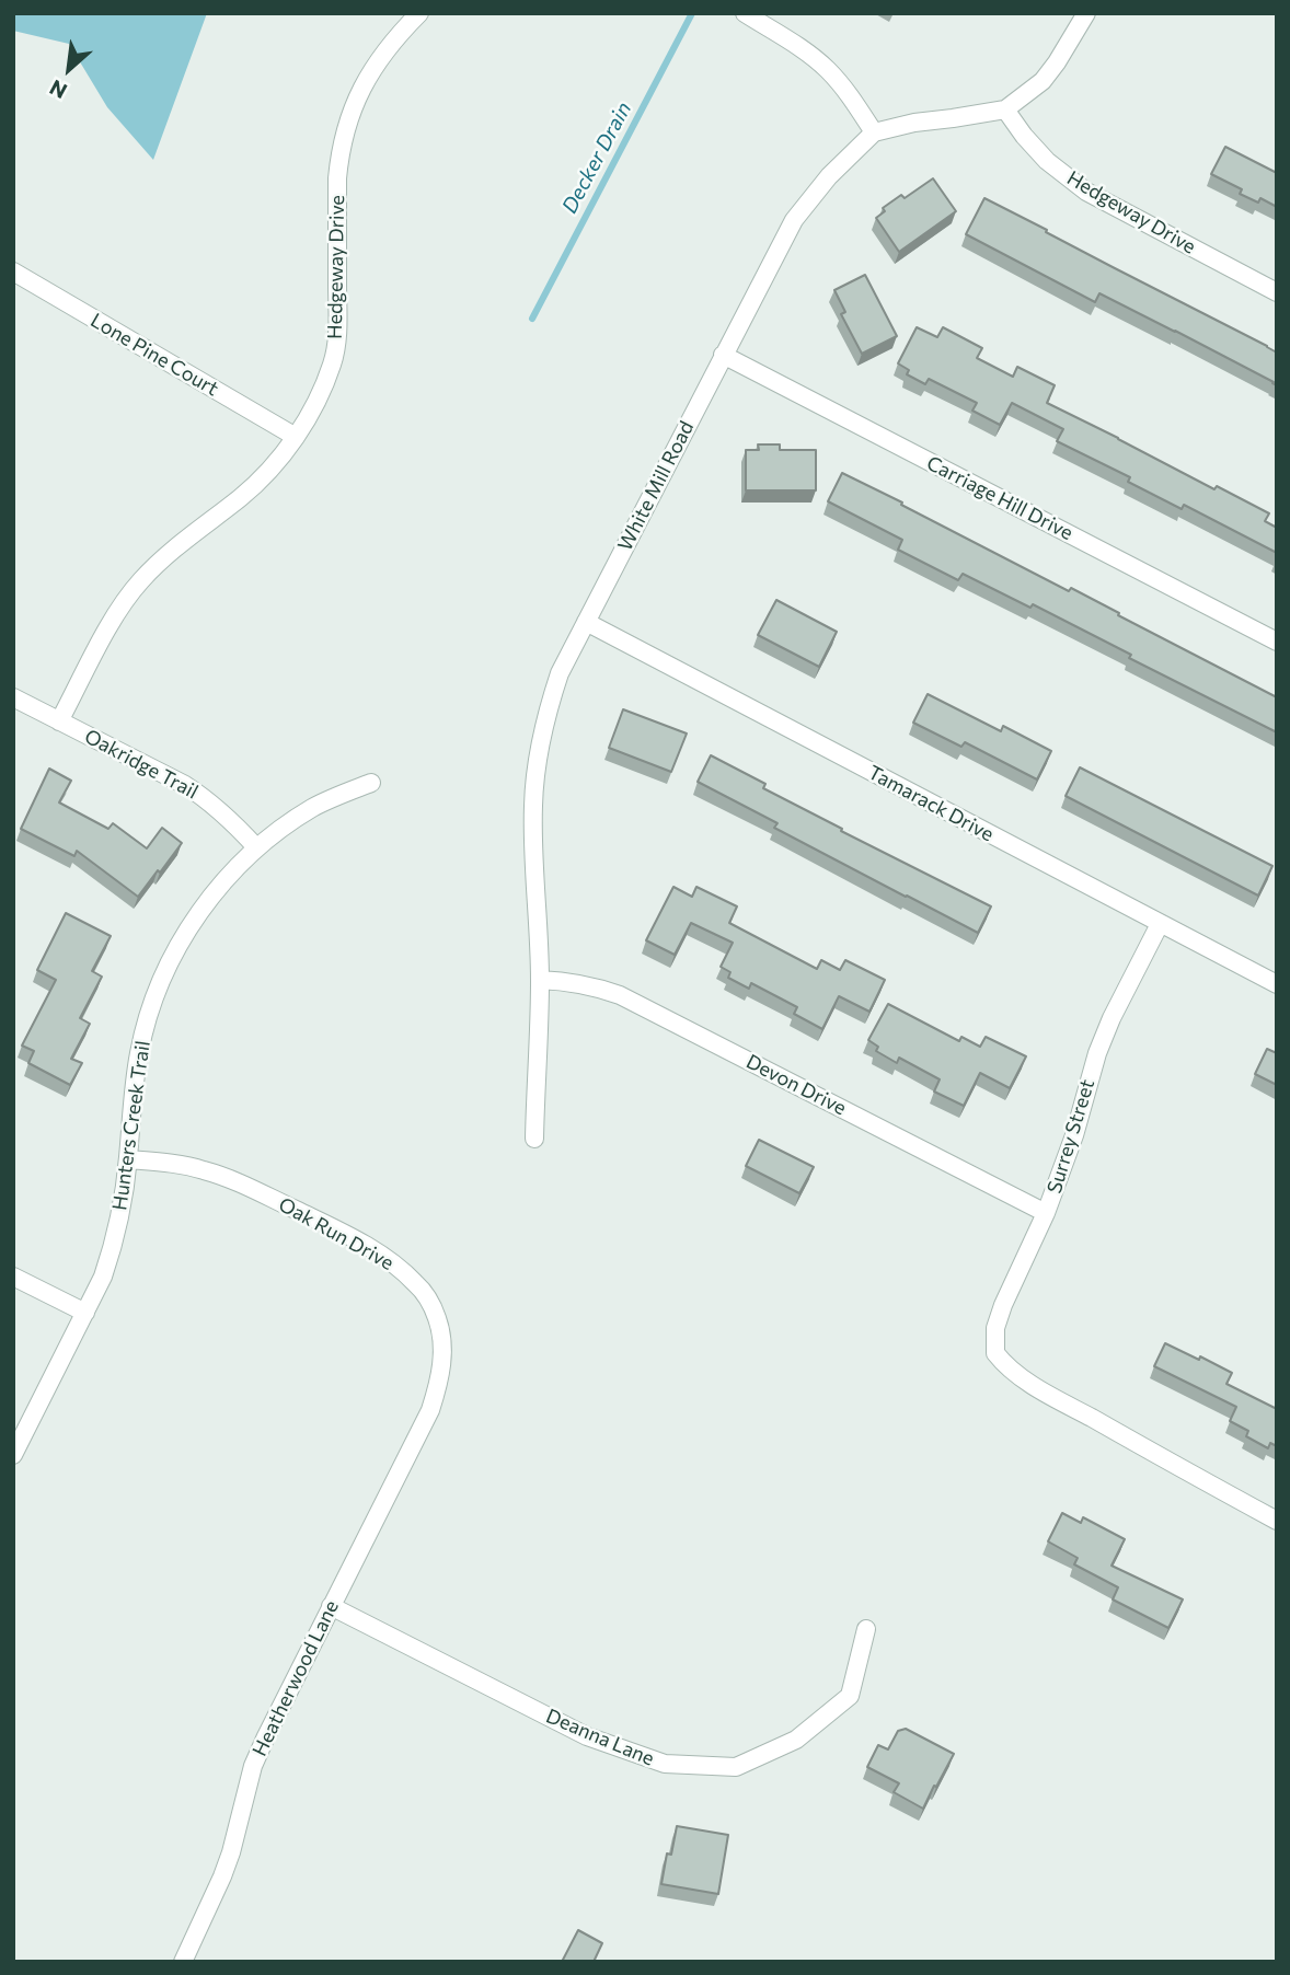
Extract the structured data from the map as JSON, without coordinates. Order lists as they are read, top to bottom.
{
  "streets": {
    "street": [
      "Hedgeway Drive",
      "Lone Pine Court",
      "White Mill Road",
      "Carriage Hill Drive",
      "Oakridge Trail",
      "Tamarack Drive",
      "Devon Drive",
      "Hunters Creek Trail",
      "Surrey Street",
      "Oak Run Drive",
      "Heatherwood Lane",
      "Deanna Lane"
    ]
  },
  "crossings": [
    ["Hedgeway Drive", "Lone Pine Court"],
    ["Hedgeway Drive", "Oakridge Trail"],
    ["White Mill Road", "Carriage Hill Drive"],
    ["White Mill Road", "Tamarack Drive"],
    ["White Mill Road", "Devon Drive"],
    ["Oakridge Trail", "Hunters Creek Trail"],
    ["Tamarack Drive", "Surrey Street"],
    ["Devon Drive", "Surrey Street"],
    ["Hunters Creek Trail", "Oak Run Drive"],
    ["Oak Run Drive", "Heatherwood Lane"],
    ["Heatherwood Lane", "Deanna Lane"]
  ],
  "water": ["Decker Drain"],
  "north": "bottom left"
}
